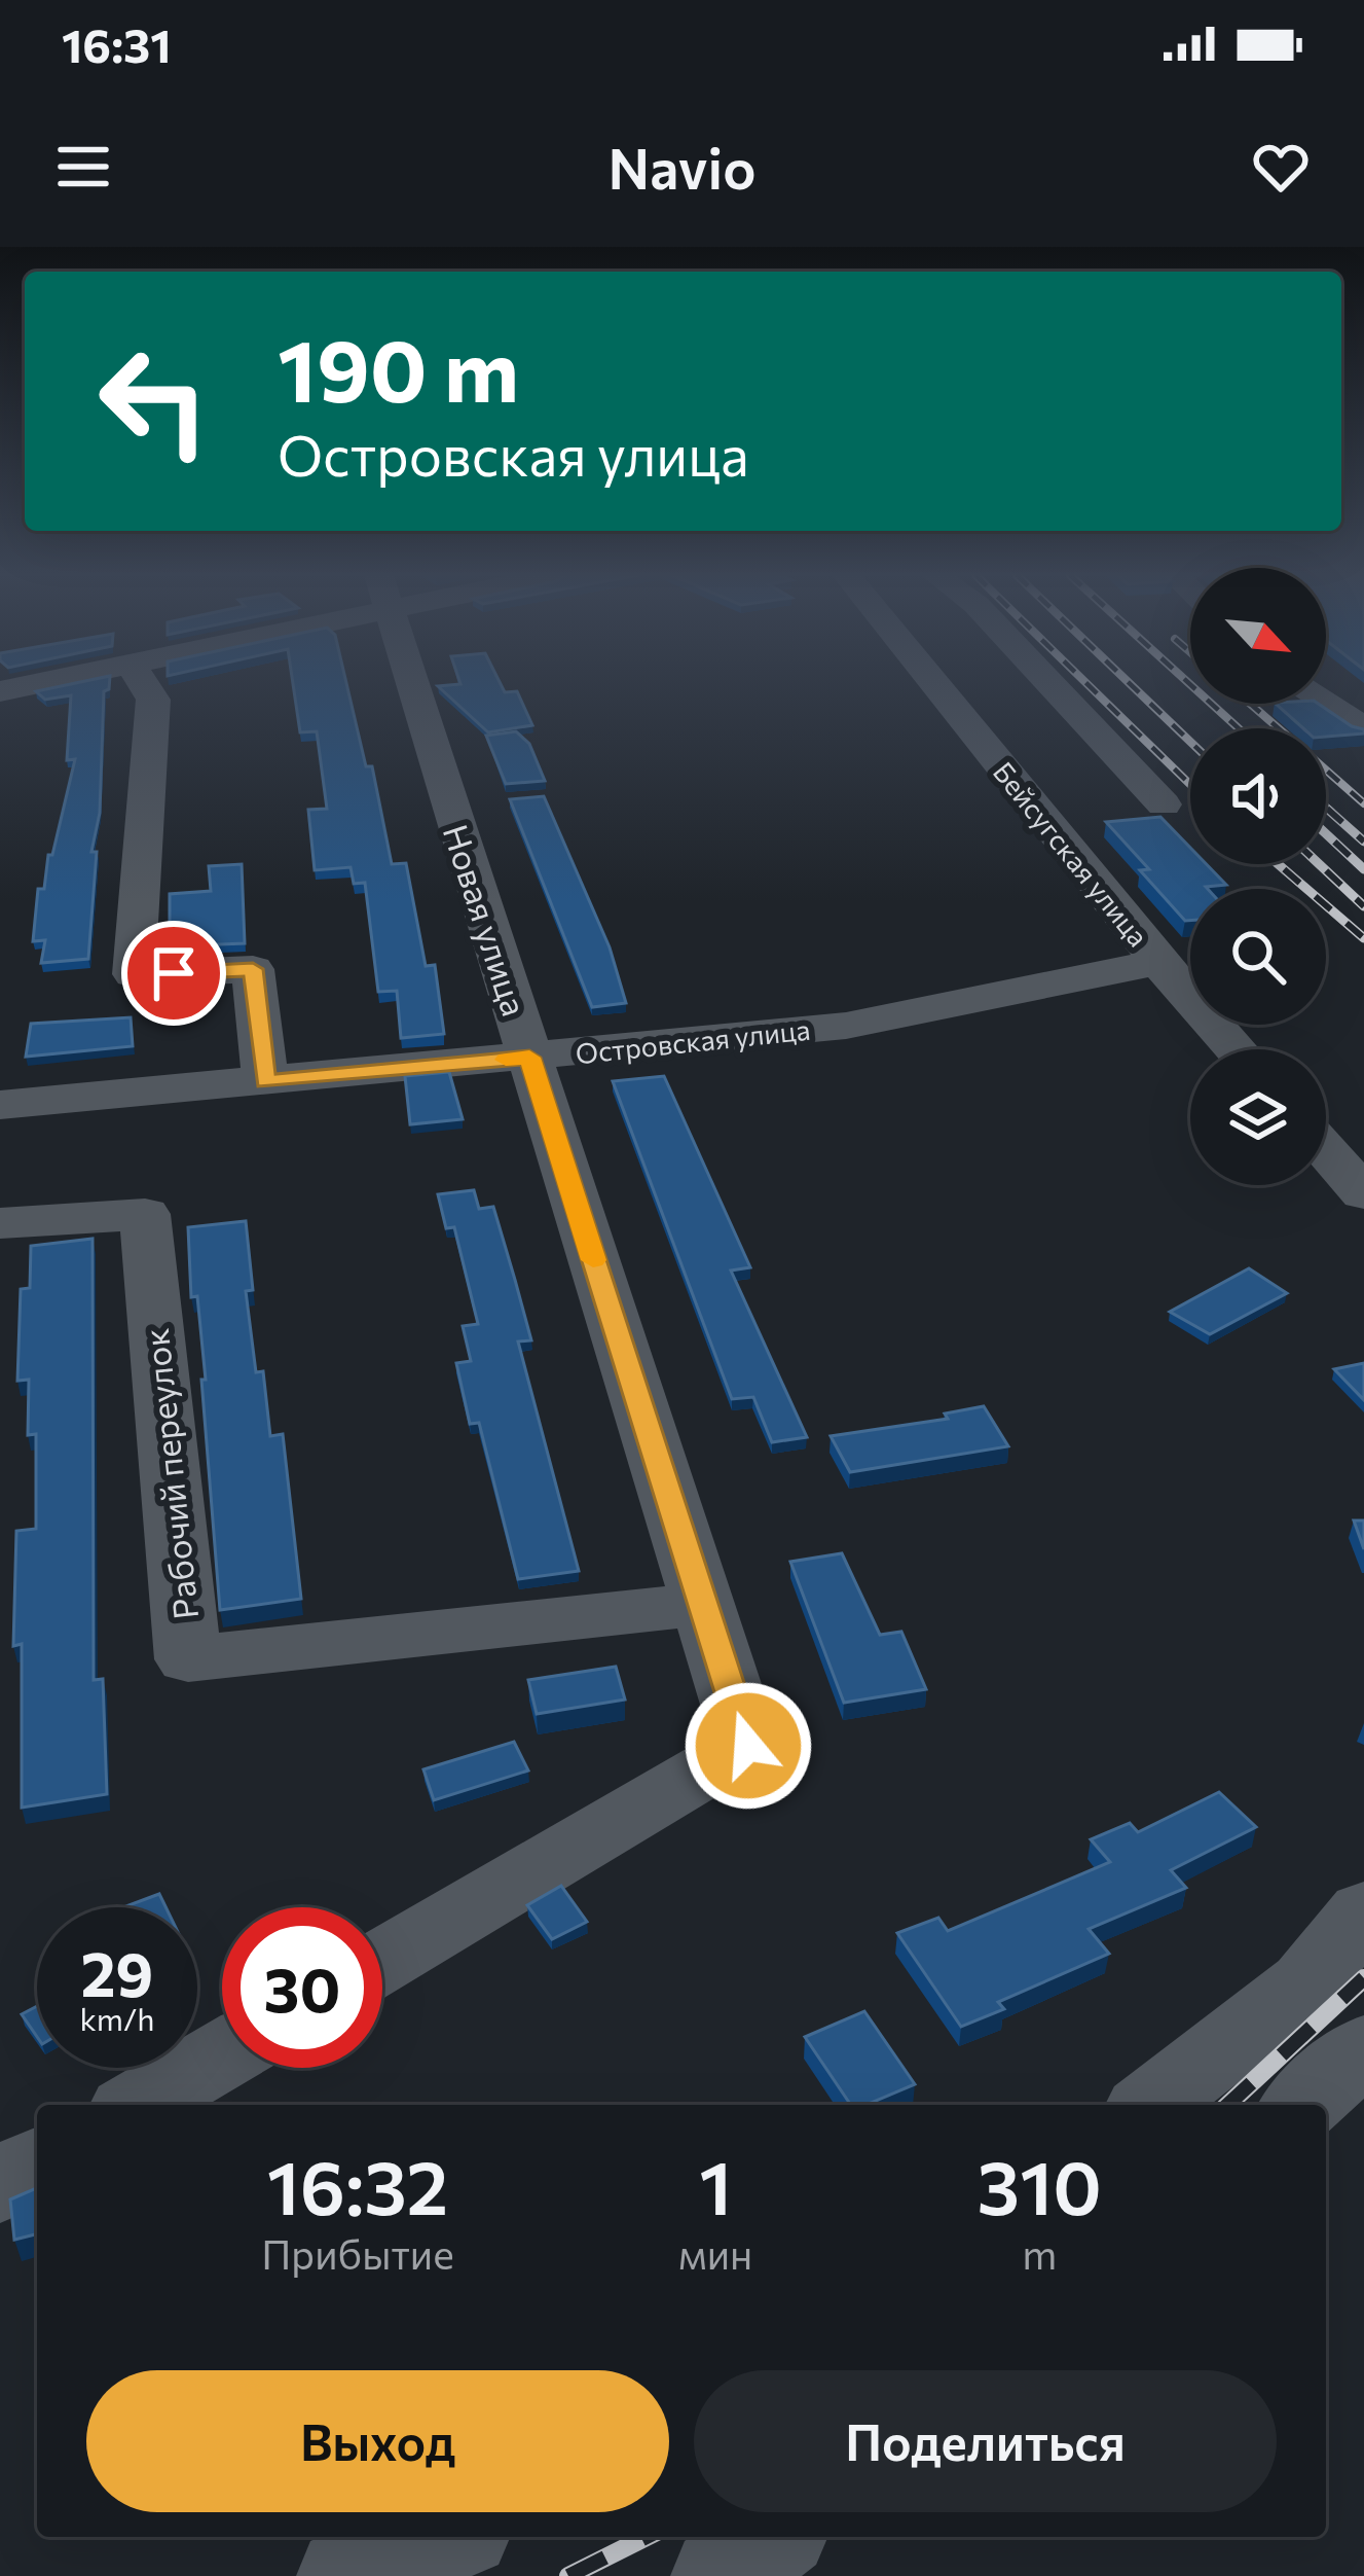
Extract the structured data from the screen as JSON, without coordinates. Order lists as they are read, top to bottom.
{
  "streets": {
    "street": [
      "Бейсугская улица",
      "Новая улица",
      "Островская улица",
      "Рабочий переулок"
    ]
  },
  "crossings": [
    ["Бейсугская улица", "Островская улица"],
    ["Новая улица", "Островская улица"],
    ["Новая улица", "Рабочий переулок"]
  ],
  "north": "bottom right",
  "page": {
    "status": "16:31",
    "header": "Navio",
    "turn": ["190 m", "Островская улица"],
    "speed": "29 km/h",
    "limit": "30",
    "eta": [
      "16:32",
      "Прибытие",
      "1",
      "мин",
      "310",
      "m"
    ],
    "buttons": ["Выход", "Поделиться"]
  }
}
